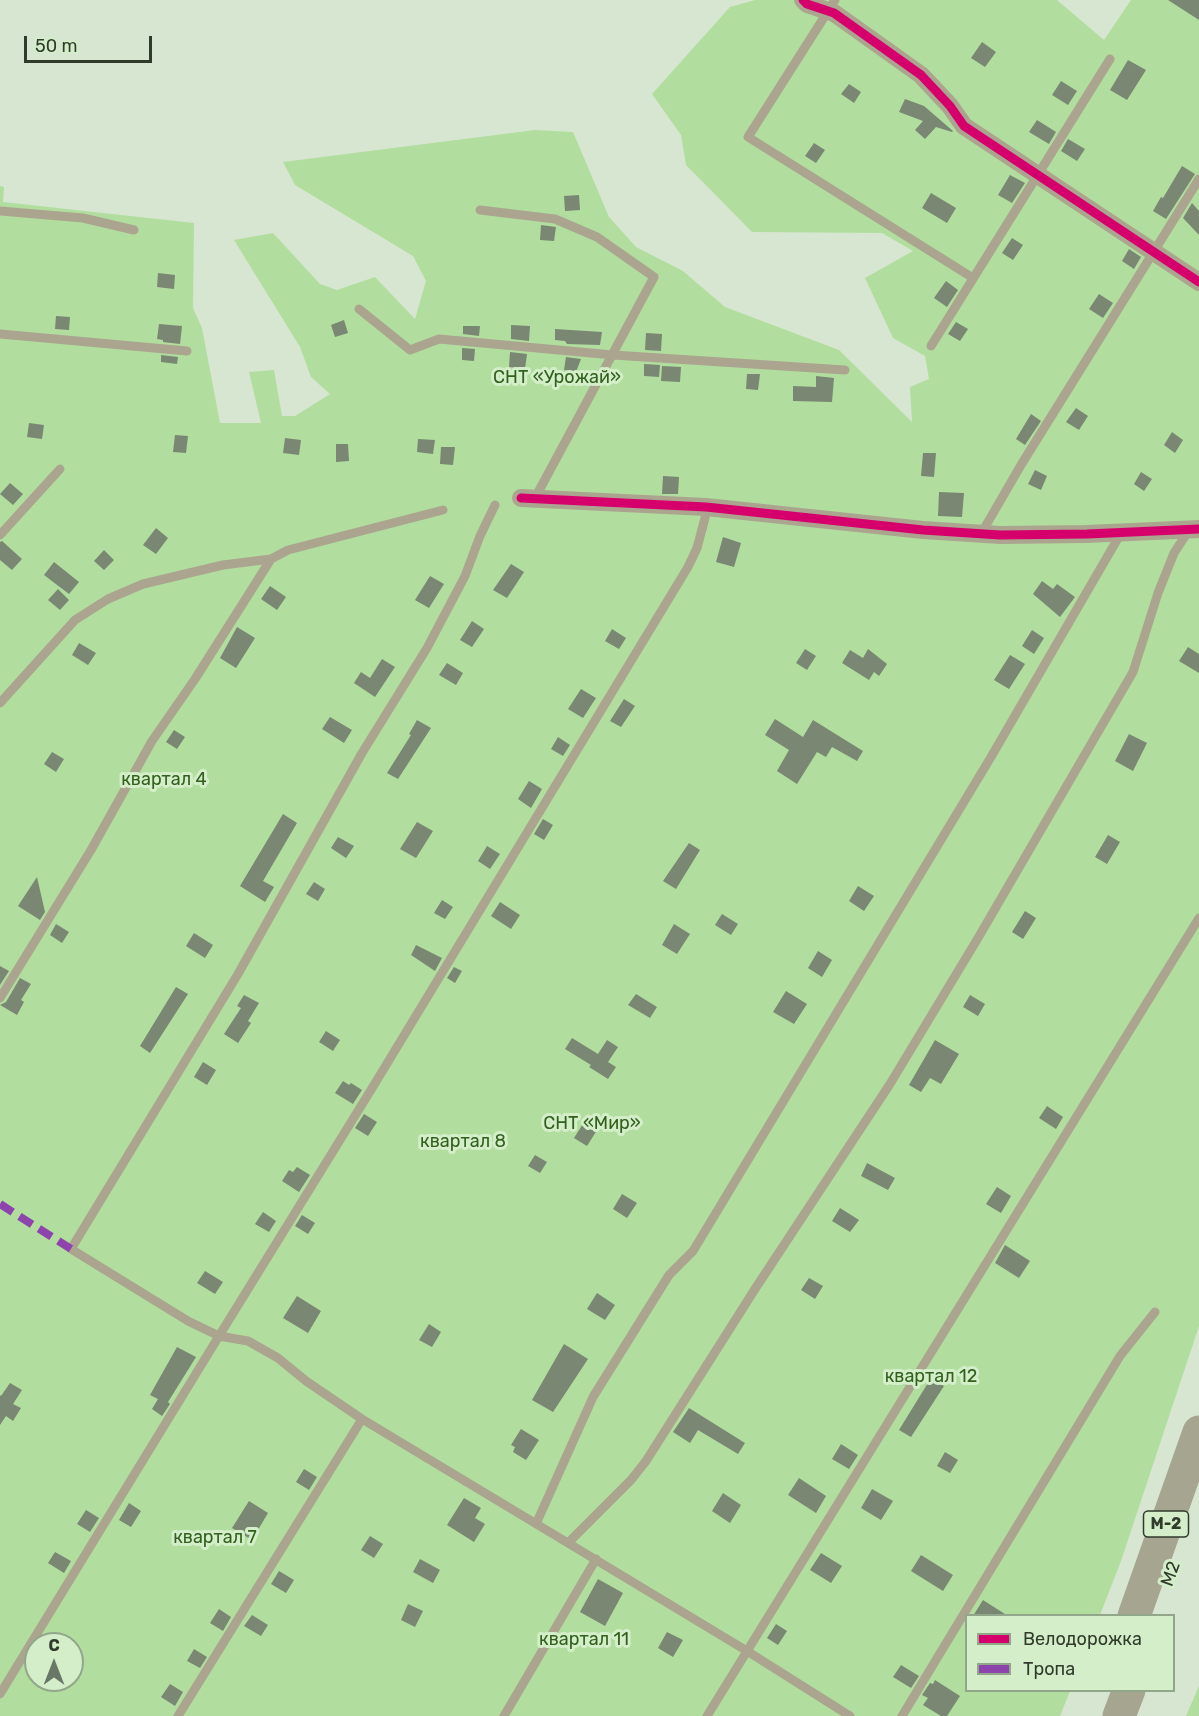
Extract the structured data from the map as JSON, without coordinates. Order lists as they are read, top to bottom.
{
  "streets": {
    "highway": ["М-2", "М2"]
  },
  "parks": [
    "СНТ «Урожай»",
    "квартал 4",
    "СНТ «Мир»",
    "квартал 8",
    "квартал 12",
    "квартал 7",
    "квартал 11"
  ],
  "legend": ["Велодорожка", "Тропа"],
  "scale_bar": "50 m",
  "north": "top"
}
